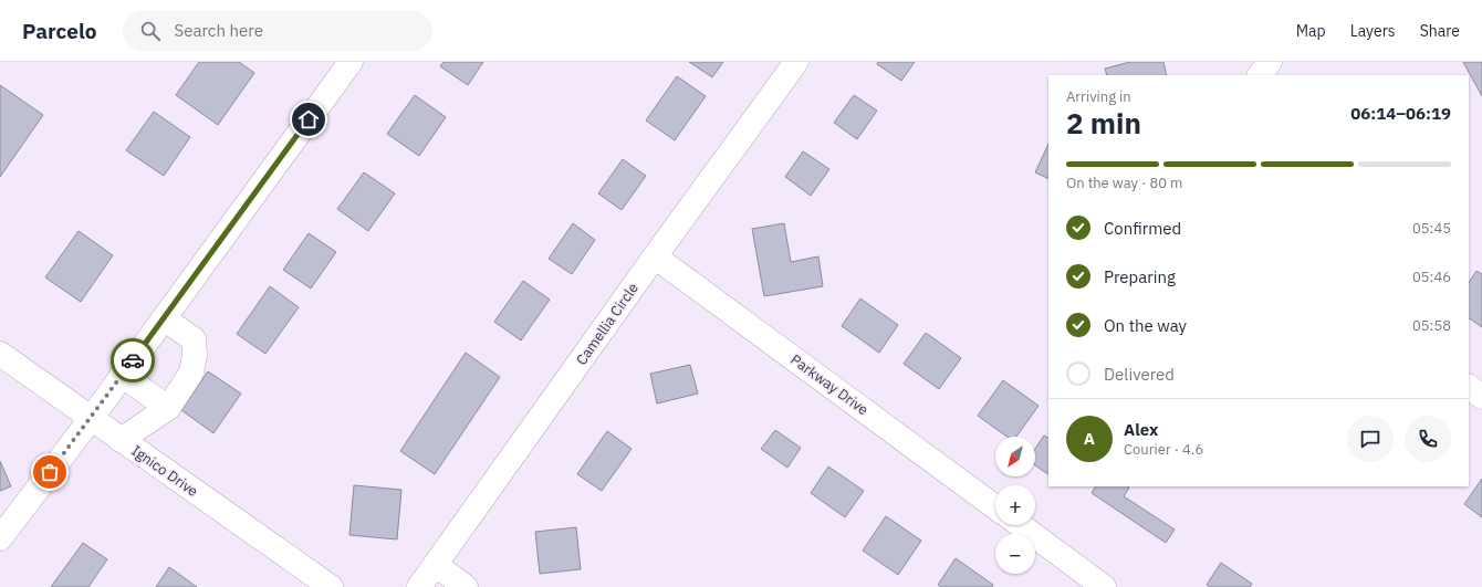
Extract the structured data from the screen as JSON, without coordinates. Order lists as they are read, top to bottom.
{
  "streets": {
    "street": ["Camellia Circle", "Parkway Drive", "Ignico Drive"]
  },
  "crossings": [
    ["Camellia Circle", "Parkway Drive"]
  ],
  "north": "bottom left",
  "page": {
    "header": "Parcelo",
    "search": "Search here",
    "nav": ["Map", "Layers", "Share"],
    "heading": ["2 min", "Arriving in", "06:14–06:19"],
    "panel": ["Alex", "Courier · 4.6"],
    "bar": "On the way · 80 m",
    "list": [
      ["Confirmed", "05:45"],
      ["Preparing", "05:46"],
      ["On the way", "05:58"],
      "Delivered"
    ],
    "round": "A",
    "map_buttons": ["+", "−"]
  }
}
